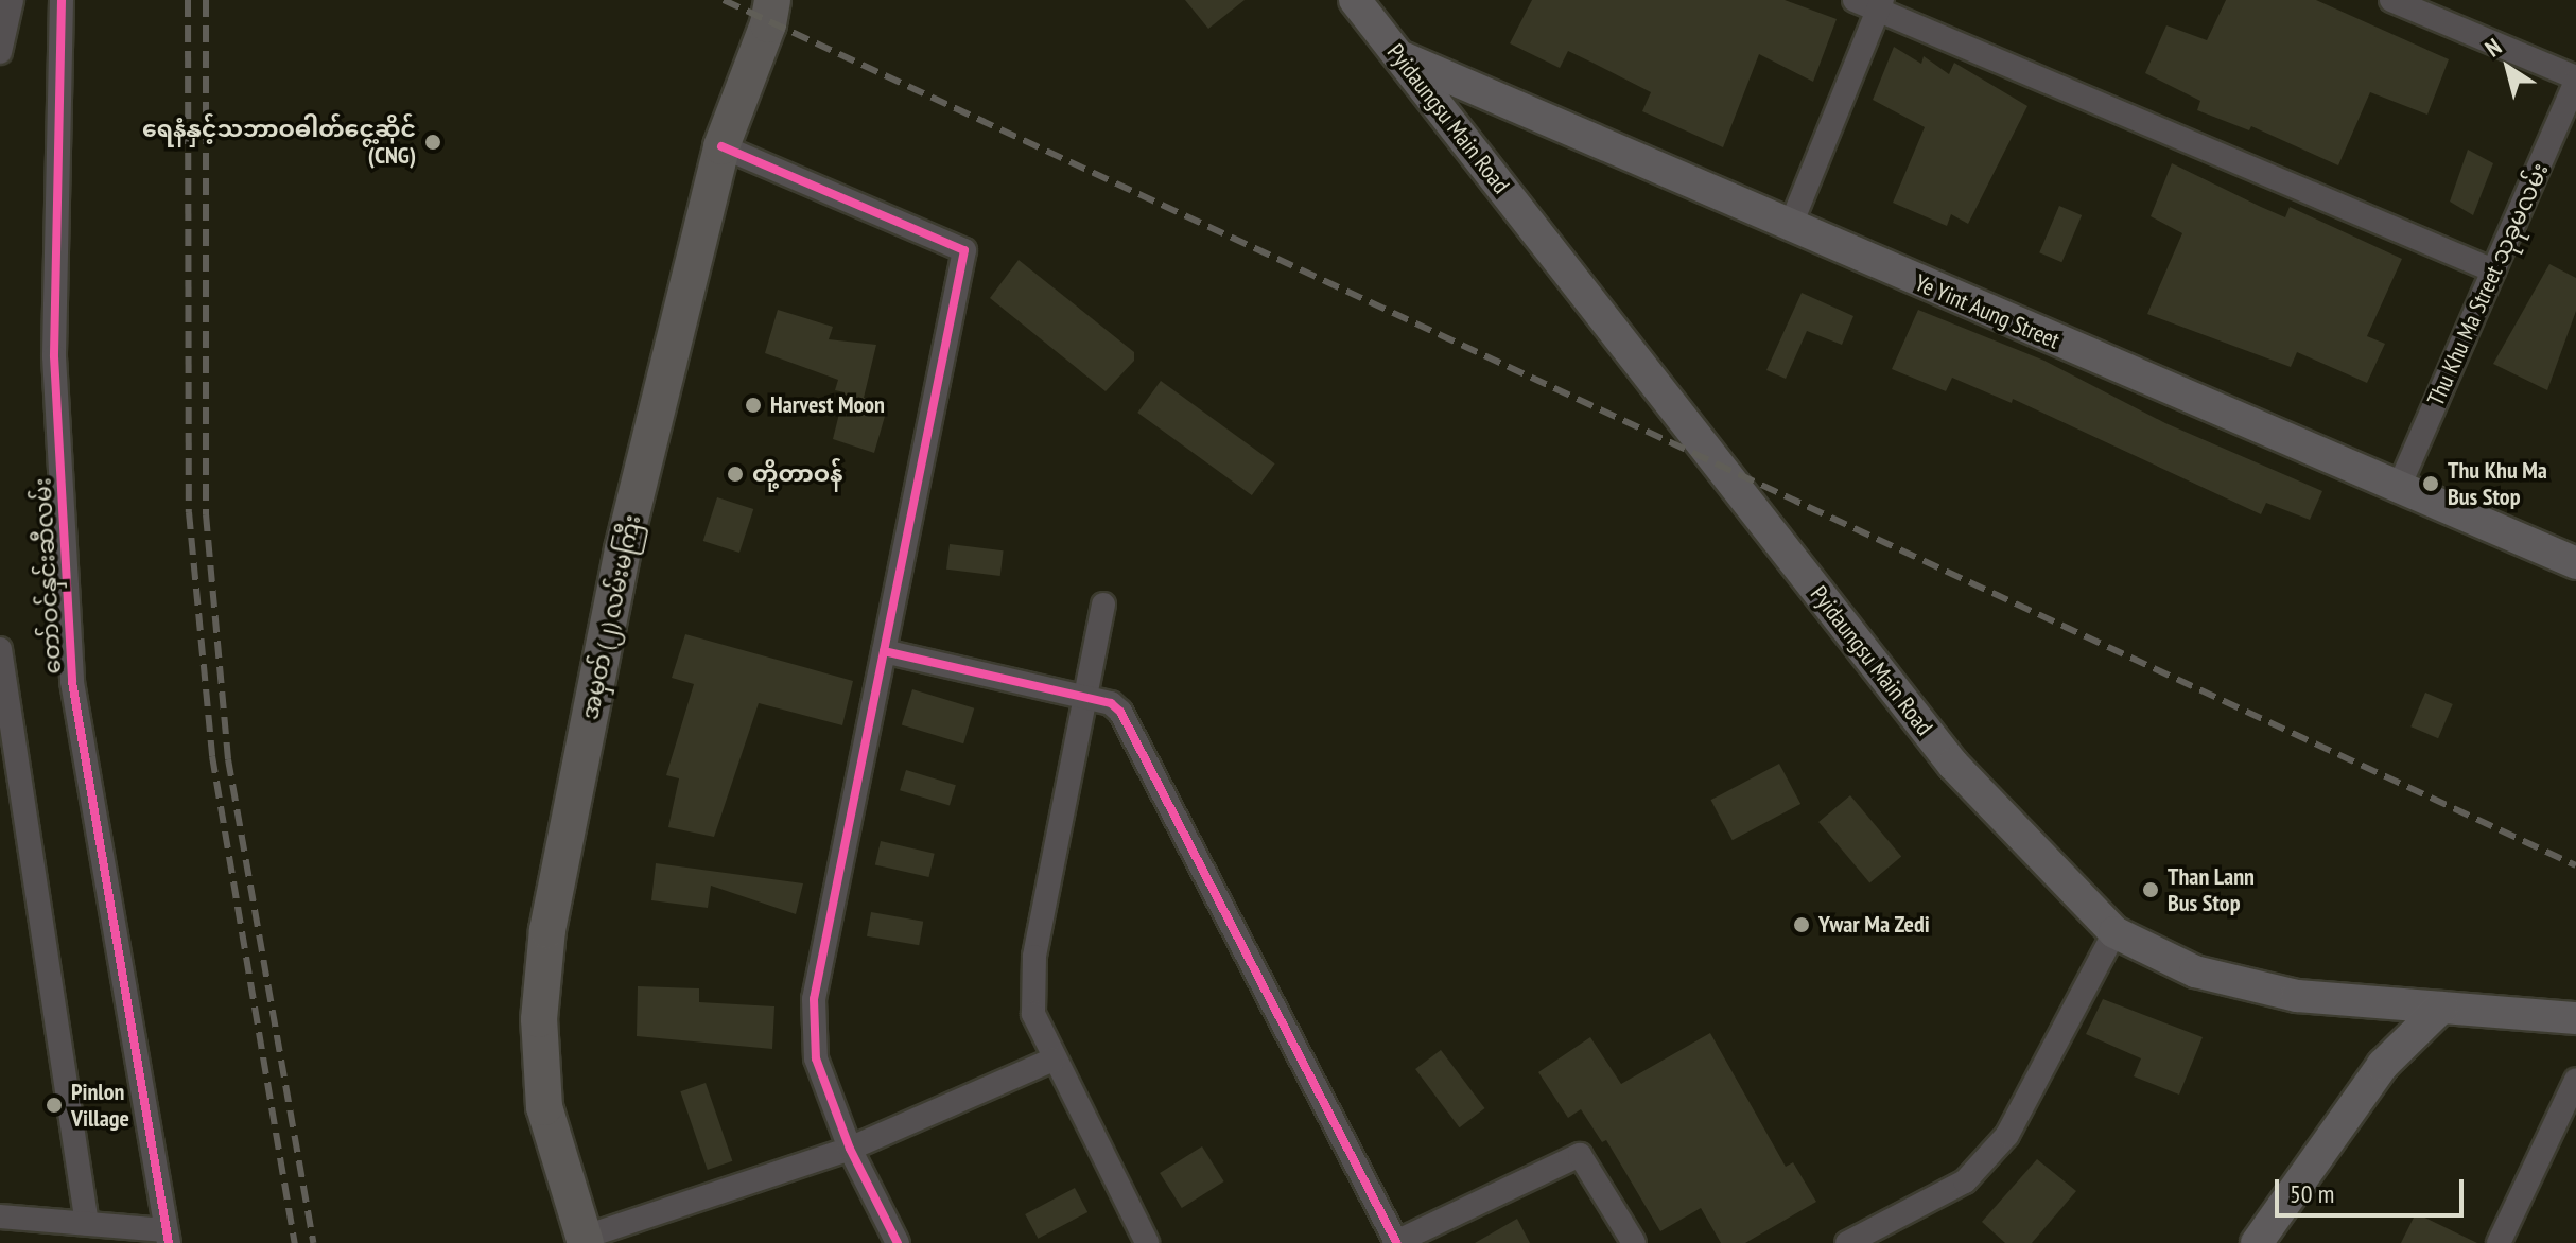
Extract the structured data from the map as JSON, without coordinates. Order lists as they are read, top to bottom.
{
  "streets": {
    "main road": ["Pyidaungsu Main Road", "Ye Yint Aung Street", "အမှတ် (၂) လမ်းမကြီး"],
    "street": ["Thu Khu Ma Street သုခုမလမ်း", "တော်ဝင်နှင်းဆီလမ်း"]
  },
  "crossings": [
    ["Pyidaungsu Main Road", "Ye Yint Aung Street"],
    ["Thu Khu Ma Street သုခုမလမ်း", "Ye Yint Aung Street"]
  ],
  "places": [
    "ရေနံနှင့်သဘာဝဓါတ်ငွေ့ဆိုင် (CNG)",
    "Harvest Moon",
    "တို့တာဝန်",
    "Thu Khu Ma Bus Stop",
    "Than Lann Bus Stop",
    "Ywar Ma Zedi",
    "Pinlon Village"
  ],
  "scale_bar": "50 m",
  "north": "top left"
}
